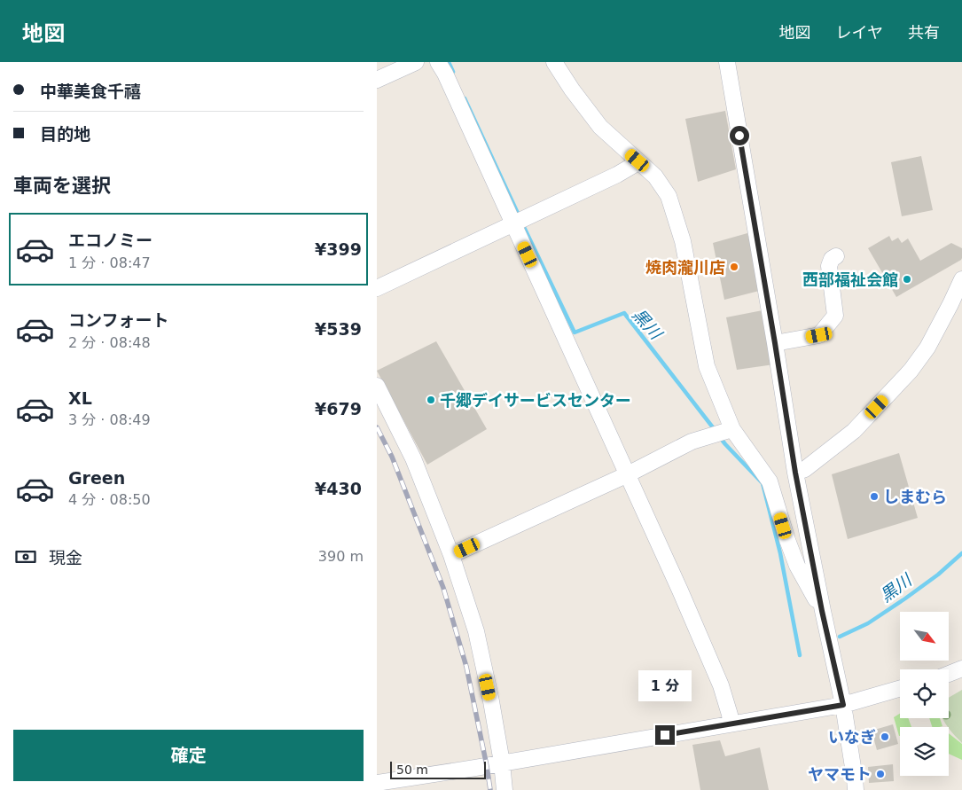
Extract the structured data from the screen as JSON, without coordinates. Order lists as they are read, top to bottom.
{
  "water": ["黒川"],
  "places": [
    "焼肉瀧川店",
    "西部福祉会館",
    "千郷デイサービスセンター",
    "しまむら",
    "いなぎ",
    "ヤマモト"
  ],
  "scale_bar": "50 m",
  "north": "bottom right",
  "page": {
    "header": "地図",
    "nav": ["地図", "レイヤ", "共有"],
    "banner": ["中華美食千禧", "目的地"],
    "heading": "車両を選択",
    "list": [
      {
        "name": "エコノミー",
        "note": "1 分 · 08:47",
        "value": "¥399"
      },
      {
        "name": "コンフォート",
        "note": "2 分 · 08:48",
        "value": "¥539"
      },
      {
        "name": "XL",
        "note": "3 分 · 08:49",
        "value": "¥679"
      },
      {
        "name": "Green",
        "note": "4 分 · 08:50",
        "value": "¥430"
      }
    ],
    "pay": ["現金", "390 m"],
    "bubble": "1 分",
    "buttons": "確定",
    "scale": "50 m"
  }
}
